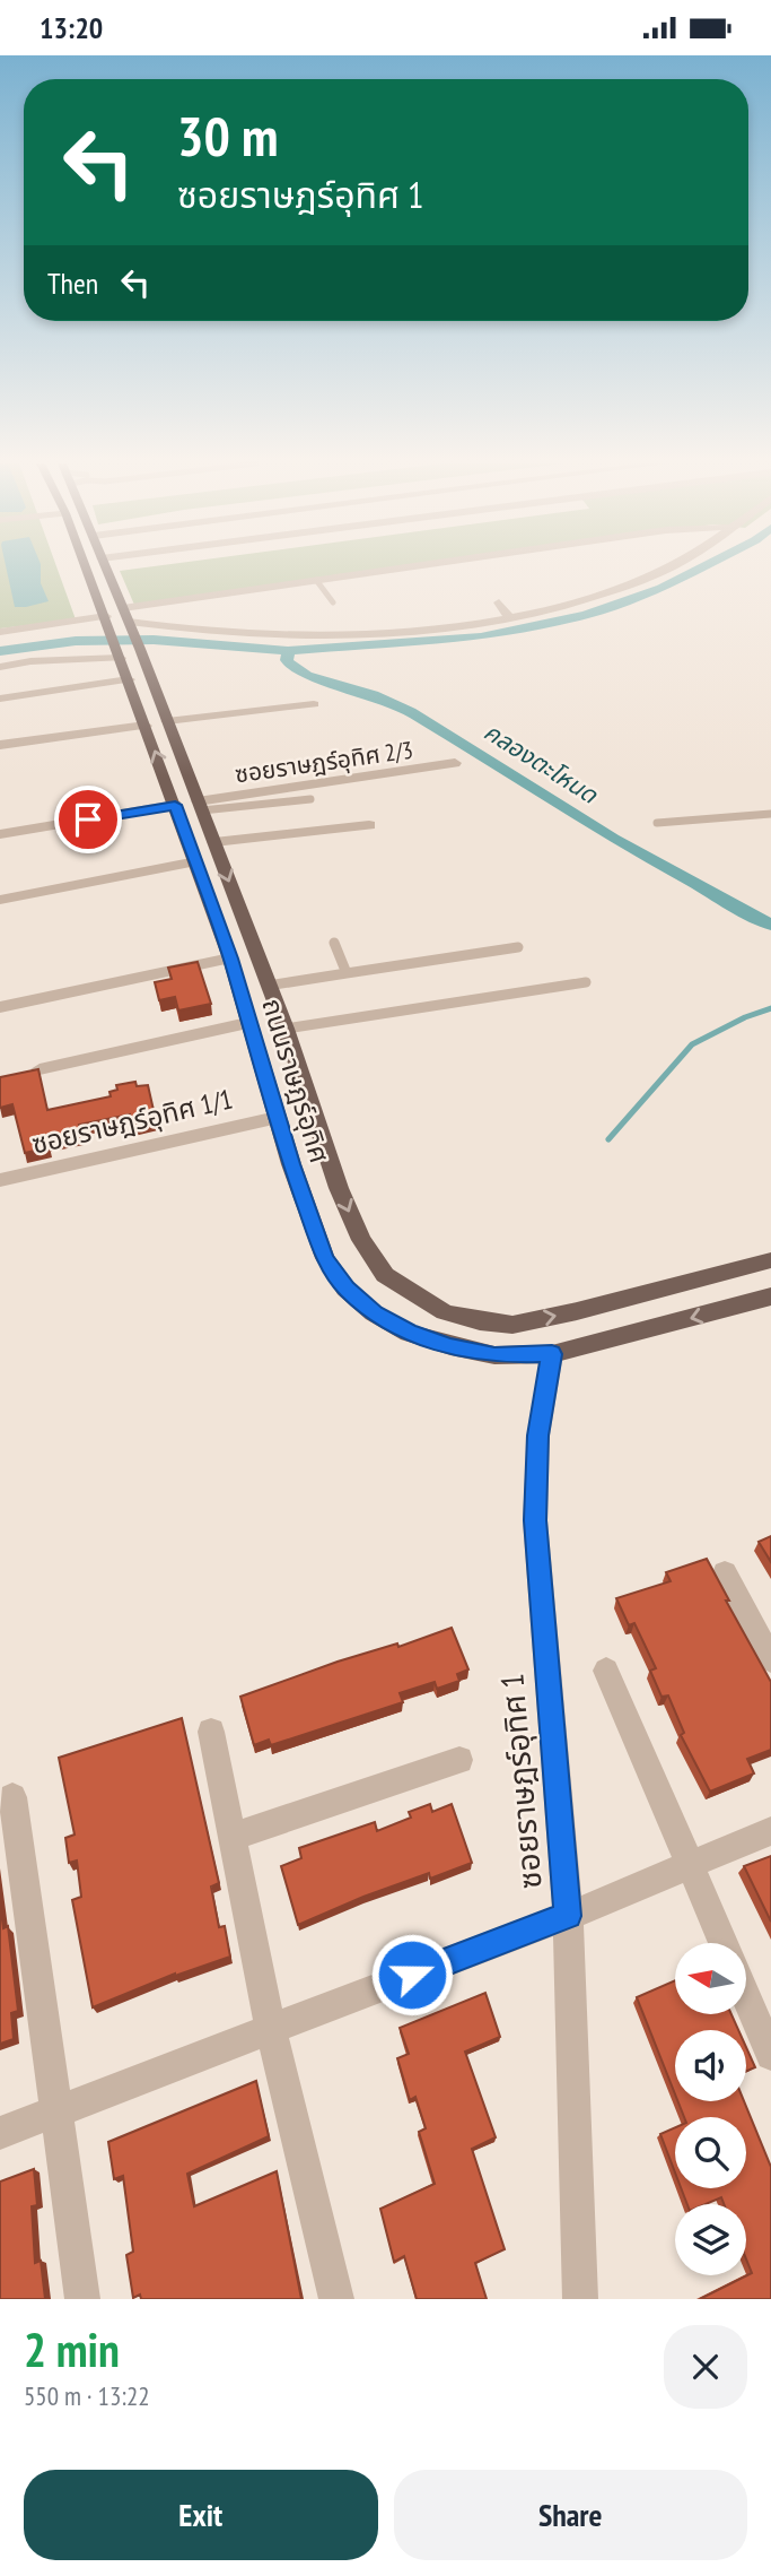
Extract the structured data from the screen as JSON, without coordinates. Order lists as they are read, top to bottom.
{
  "streets": {
    "main road": ["ถนนราษฎร์อุทิศ"],
    "street": ["ซอยราษฎร์อุทิศ 2/3", "ซอยราษฎร์อุทิศ 1/1", "ซอยราษฎร์อุทิศ 1"]
  },
  "crossings": [
    ["ซอยราษฎร์อุทิศ 2/3", "ถนนราษฎร์อุทิศ"],
    ["ถนนราษฎร์อุทิศ", "ซอยราษฎร์อุทิศ 1/1"],
    ["ถนนราษฎร์อุทิศ", "ซอยราษฎร์อุทิศ 1"]
  ],
  "water": ["คลองตะโหนด"],
  "north": "left",
  "page": {
    "status": "13:20",
    "turn": ["30 m", "ซอยราษฎร์อุทิศ 1"],
    "then": "Then",
    "heading": ["2 min", "550 m · 13:22"],
    "buttons": ["Exit", "Share"]
  }
}
